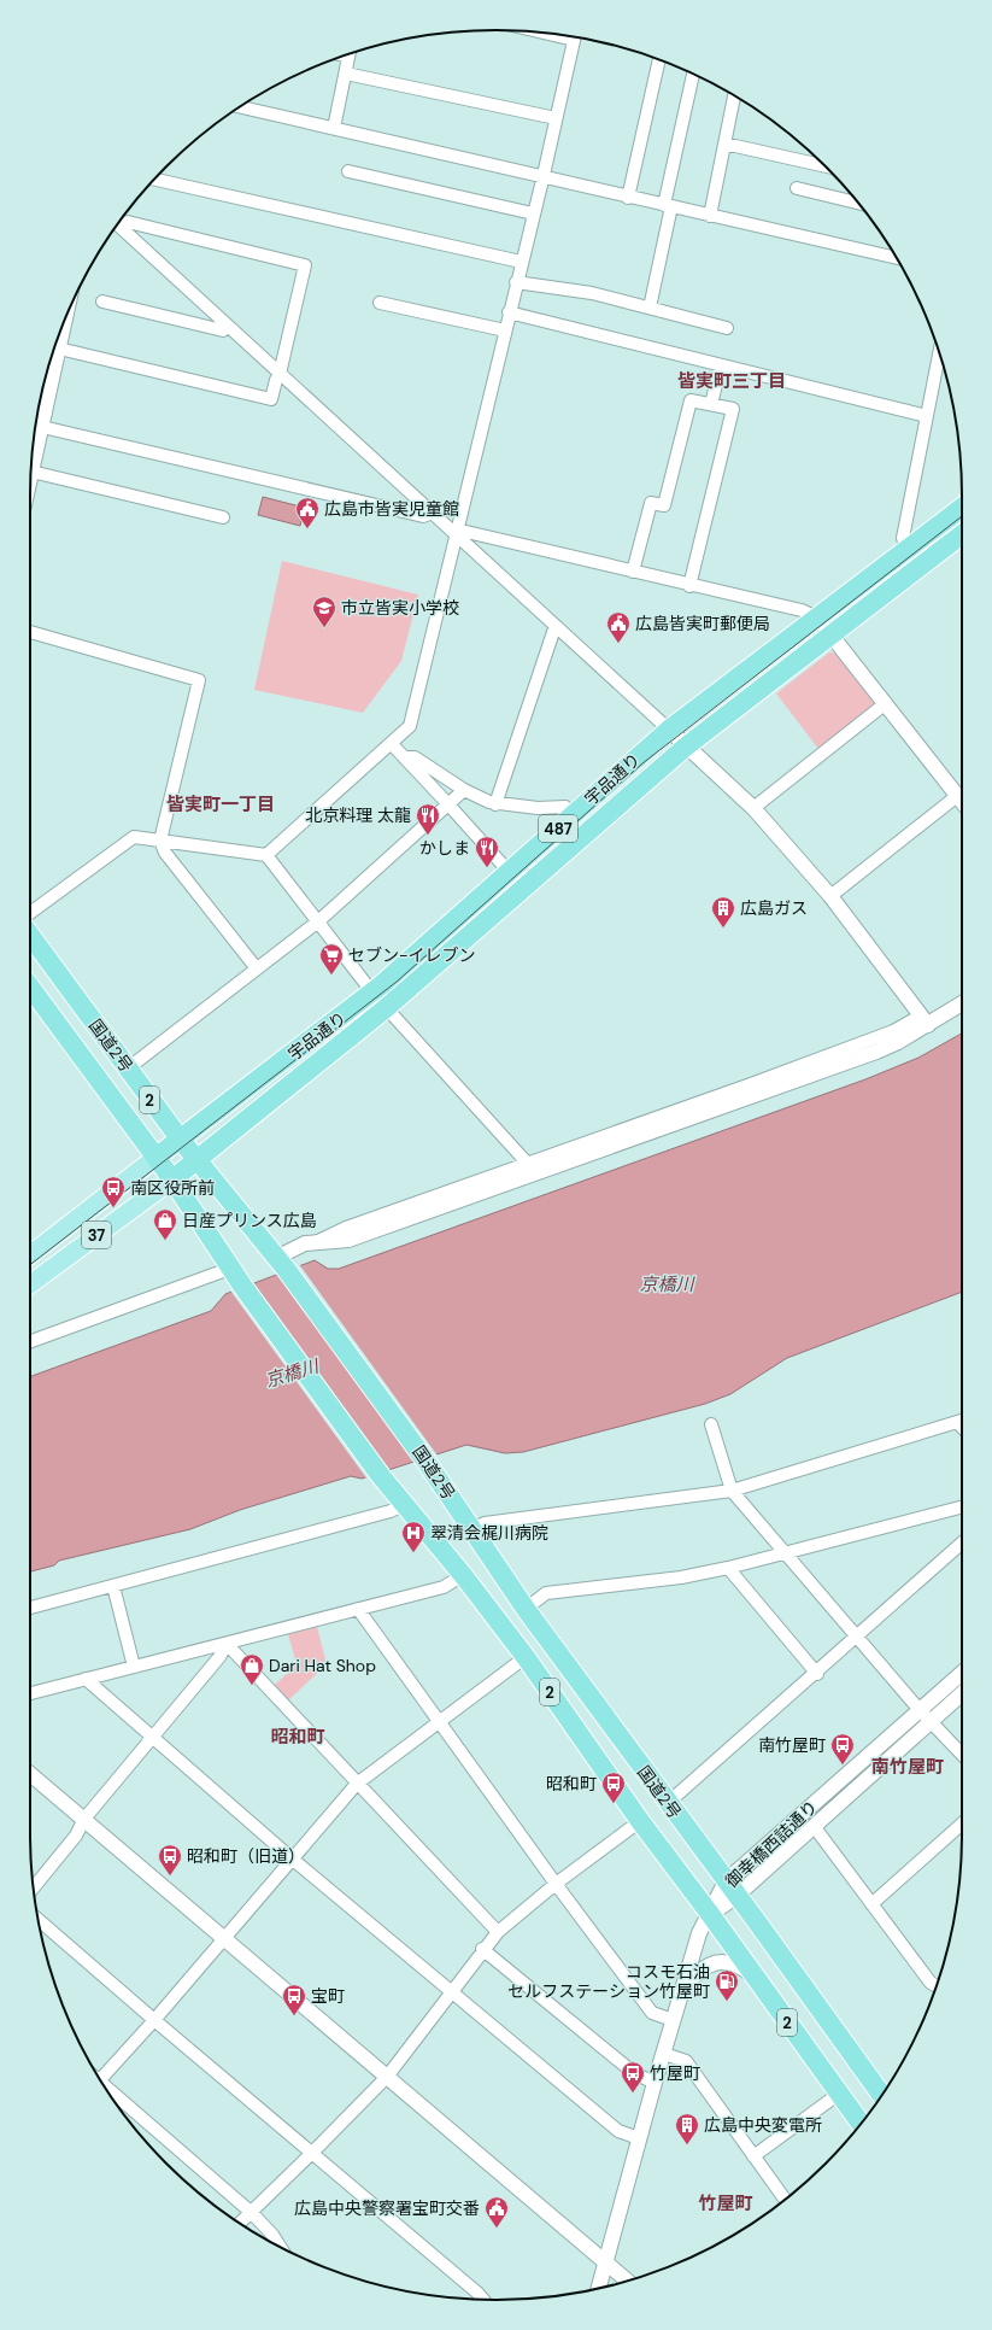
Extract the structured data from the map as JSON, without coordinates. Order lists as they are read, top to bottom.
{
  "streets": {
    "highway": [
      "宇品通り",
      "487",
      "国道2号",
      "2"
    ],
    "main road": ["37"],
    "street": ["御幸橋西詰通り"]
  },
  "crossings": [
    ["宇品通り", "国道2号"],
    ["宇品通り", "37"],
    ["国道2号", "37"],
    ["国道2号", "御幸橋西詰通り"]
  ],
  "districts": [
    "皆実町三丁目",
    "皆実町一丁目",
    "昭和町",
    "南竹屋町",
    "竹屋町"
  ],
  "water": ["京橋川"],
  "places": {
    "public building": ["広島市皆実児童館", "広島皆実町郵便局", "広島中央警察署宝町交番"],
    "school or university": ["市立皆実小学校"],
    "restaurant": ["北京料理 太龍", "かしま"],
    "building": ["広島ガス", "広島中央変電所"],
    "supermarket": ["セブン-イレブン"],
    "bus stop": [
      "南区役所前",
      "南竹屋町",
      "昭和町",
      "昭和町（旧道）",
      "宝町",
      "竹屋町"
    ],
    "shop": ["日産プリンス広島", "Dari Hat Shop"],
    "hospital": ["翠清会梶川病院"],
    "fuel station": ["コスモ石油 セルフステーション竹屋町"]
  }
}
